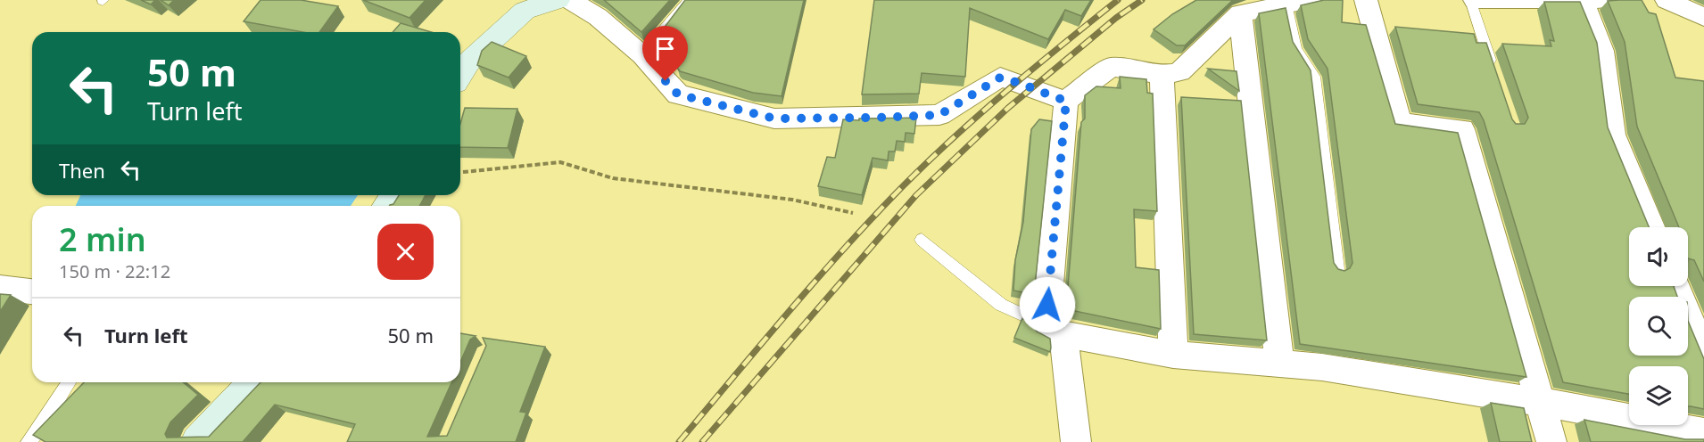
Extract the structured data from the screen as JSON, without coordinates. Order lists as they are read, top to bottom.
{
  "page": {
    "turn": ["50 m", "Turn left"],
    "then": "Then",
    "heading": ["2 min", "150 m · 22:12"],
    "list": [
      {
        "name": "Turn left",
        "value": "50 m"
      }
    ]
  }
}
